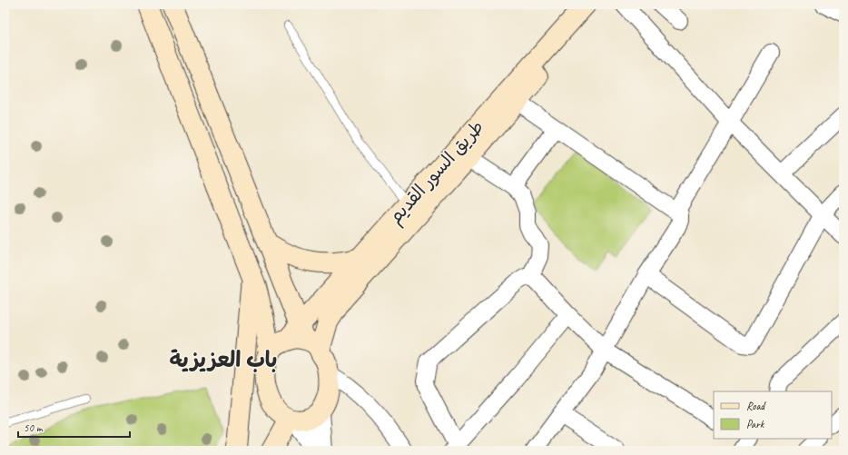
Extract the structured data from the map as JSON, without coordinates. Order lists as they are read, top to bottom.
{
  "streets": {
    "main road": ["طريق السور القديم"]
  },
  "districts": ["باب العزيزية"],
  "legend": ["Road", "Park"],
  "scale_bar": "50 m"
}
